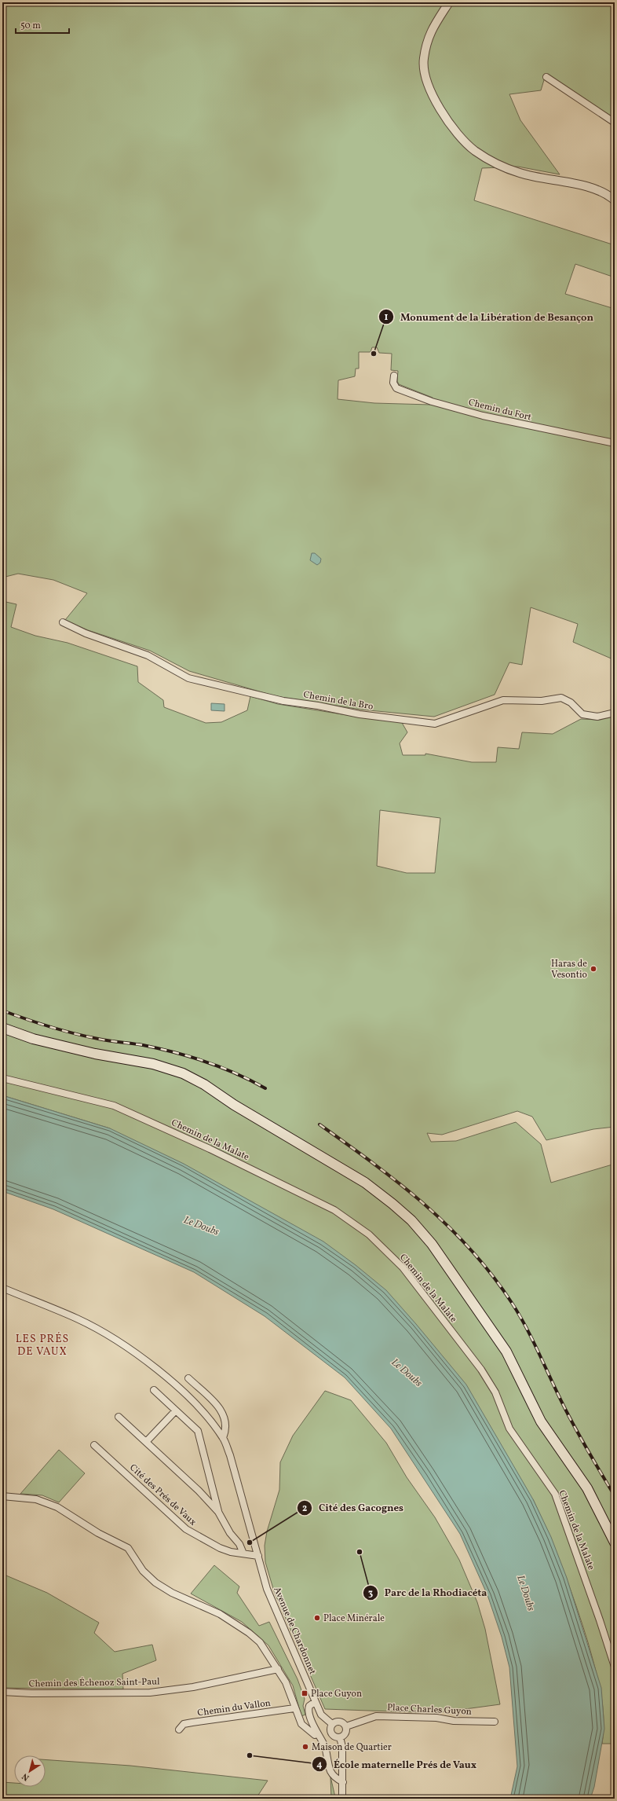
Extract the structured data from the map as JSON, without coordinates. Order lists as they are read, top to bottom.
{
  "streets": {
    "street": [
      "Chemin du Fort",
      "Chemin de la Bro",
      "Chemin de la Malate",
      "Cité des Prés de Vaux",
      "Avenue de Chardonnet",
      "Chemin des Échenoz Saint-Paul",
      "Chemin du Vallon",
      "Place Charles Guyon"
    ]
  },
  "crossings": [
    ["Cité des Prés de Vaux", "Avenue de Chardonnet"],
    ["Avenue de Chardonnet", "Place Charles Guyon"]
  ],
  "districts": ["LES PRÉS DE VAUX"],
  "water": ["Le Doubs"],
  "places": {
    "other": [
      "Monument de la Libération de Besançon",
      "Haras de Vesontio",
      "Cité des Gacognes",
      "Parc de la Rhodiacéta",
      "Place Minérale",
      "Maison de Quartier",
      "École maternelle Prés de Vaux"
    ],
    "transit": ["Place Guyon"]
  },
  "scale_bar": "50 m",
  "north": "bottom left"
}
